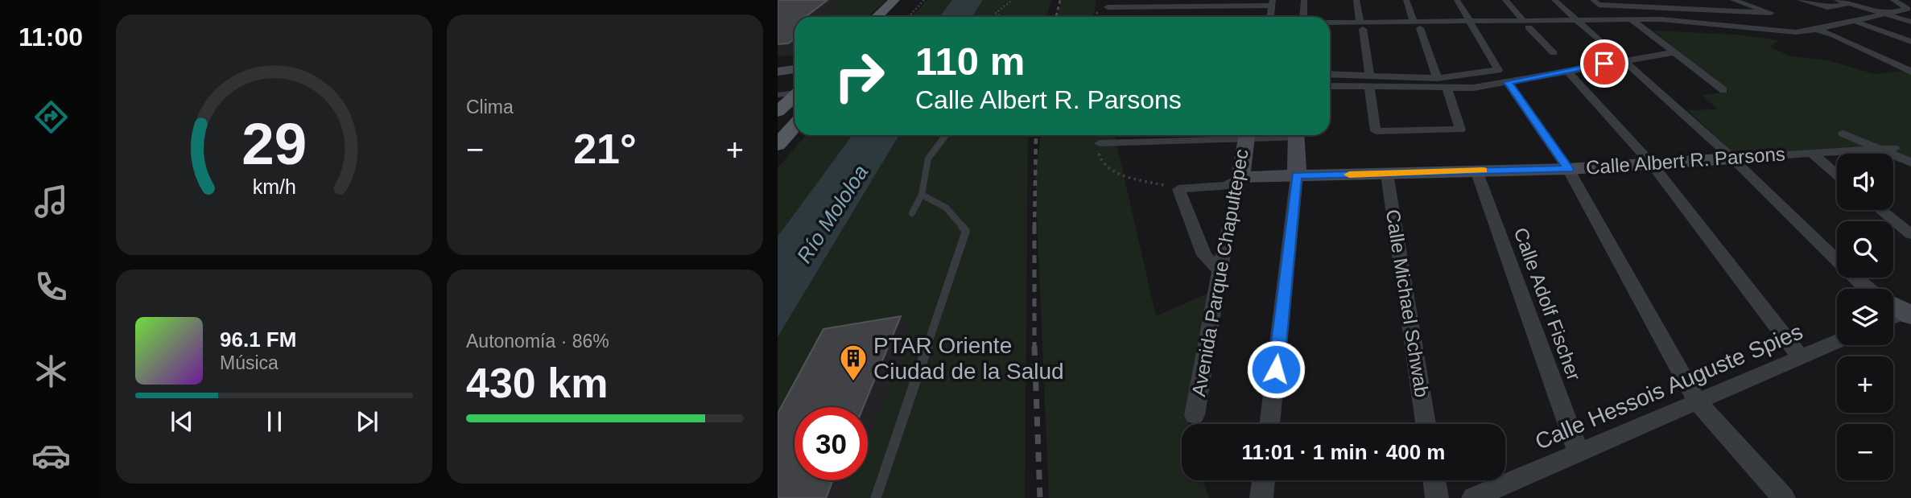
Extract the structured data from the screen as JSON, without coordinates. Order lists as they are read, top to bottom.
{
  "streets": {
    "street": [
      "Calle Albert R. Parsons",
      "Avenida Parque Chapultepec",
      "Calle Michael Schwab",
      "Calle Adolf Fischer",
      "Calle Hessois Auguste Spies"
    ]
  },
  "crossings": [
    ["Calle Albert R. Parsons", "Avenida Parque Chapultepec"],
    ["Calle Albert R. Parsons", "Calle Michael Schwab"],
    ["Calle Albert R. Parsons", "Calle Adolf Fischer"],
    ["Calle Adolf Fischer", "Calle Hessois Auguste Spies"]
  ],
  "water": ["Río Mololoa"],
  "places": {
    "building": ["PTAR Oriente Ciudad de la Salud"]
  },
  "page": {
    "tabs": "11:00",
    "tile": [
      "Clima",
      ["Autonomía · 86%", "430 km"]
    ],
    "turn": ["110 m", "Calle Albert R. Parsons"],
    "heat": ["−", "21°", "+"],
    "map_buttons": ["+", "−"],
    "song": ["96.1 FM", "Música"],
    "limit": "30",
    "trip": "11:01 · 1 min · 400 m",
    "gauge": ["29", "km/h"]
  }
}
